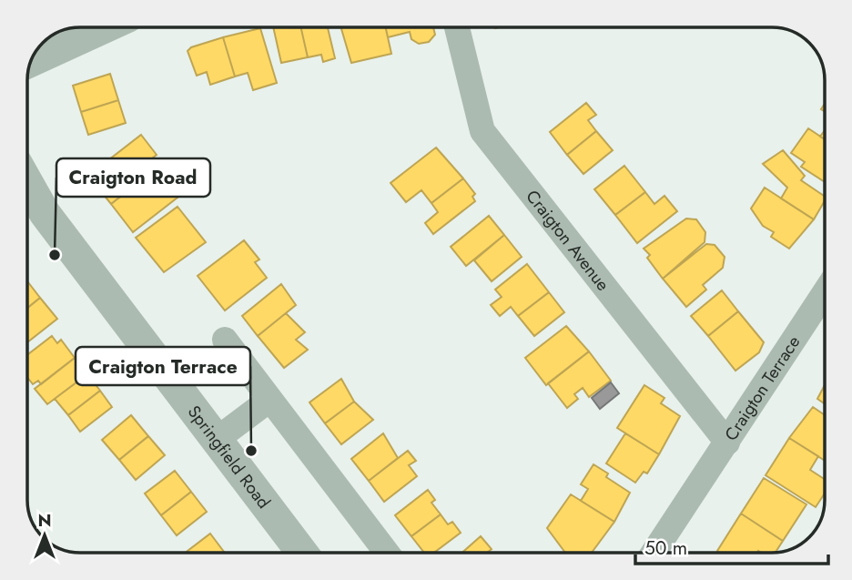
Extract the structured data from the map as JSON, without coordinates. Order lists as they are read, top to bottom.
{
  "streets": {
    "street": ["Craigton Avenue", "Craigton Terrace", "Springfield Road"]
  },
  "crossings": [
    ["Craigton Avenue", "Craigton Terrace"]
  ],
  "places": ["Craigton Road", "Craigton Terrace"],
  "scale_bar": "50 m",
  "north": "top"
}
